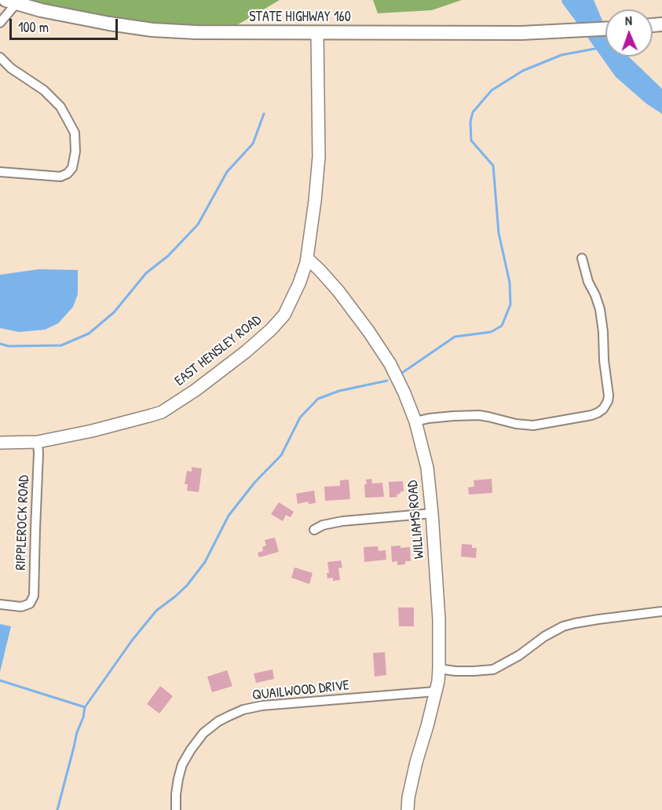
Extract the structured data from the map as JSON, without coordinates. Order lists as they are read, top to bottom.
{
  "streets": {
    "main road": ["STATE HIGHWAY 160", "EAST HENSLEY ROAD", "WILLIAMS ROAD"],
    "street": ["RIPPLEROCK ROAD", "QUAILWOOD DRIVE"]
  },
  "crossings": [
    ["STATE HIGHWAY 160", "EAST HENSLEY ROAD"],
    ["EAST HENSLEY ROAD", "WILLIAMS ROAD"],
    ["EAST HENSLEY ROAD", "RIPPLEROCK ROAD"],
    ["WILLIAMS ROAD", "QUAILWOOD DRIVE"]
  ],
  "scale_bar": "100 m",
  "north": "top"
}
